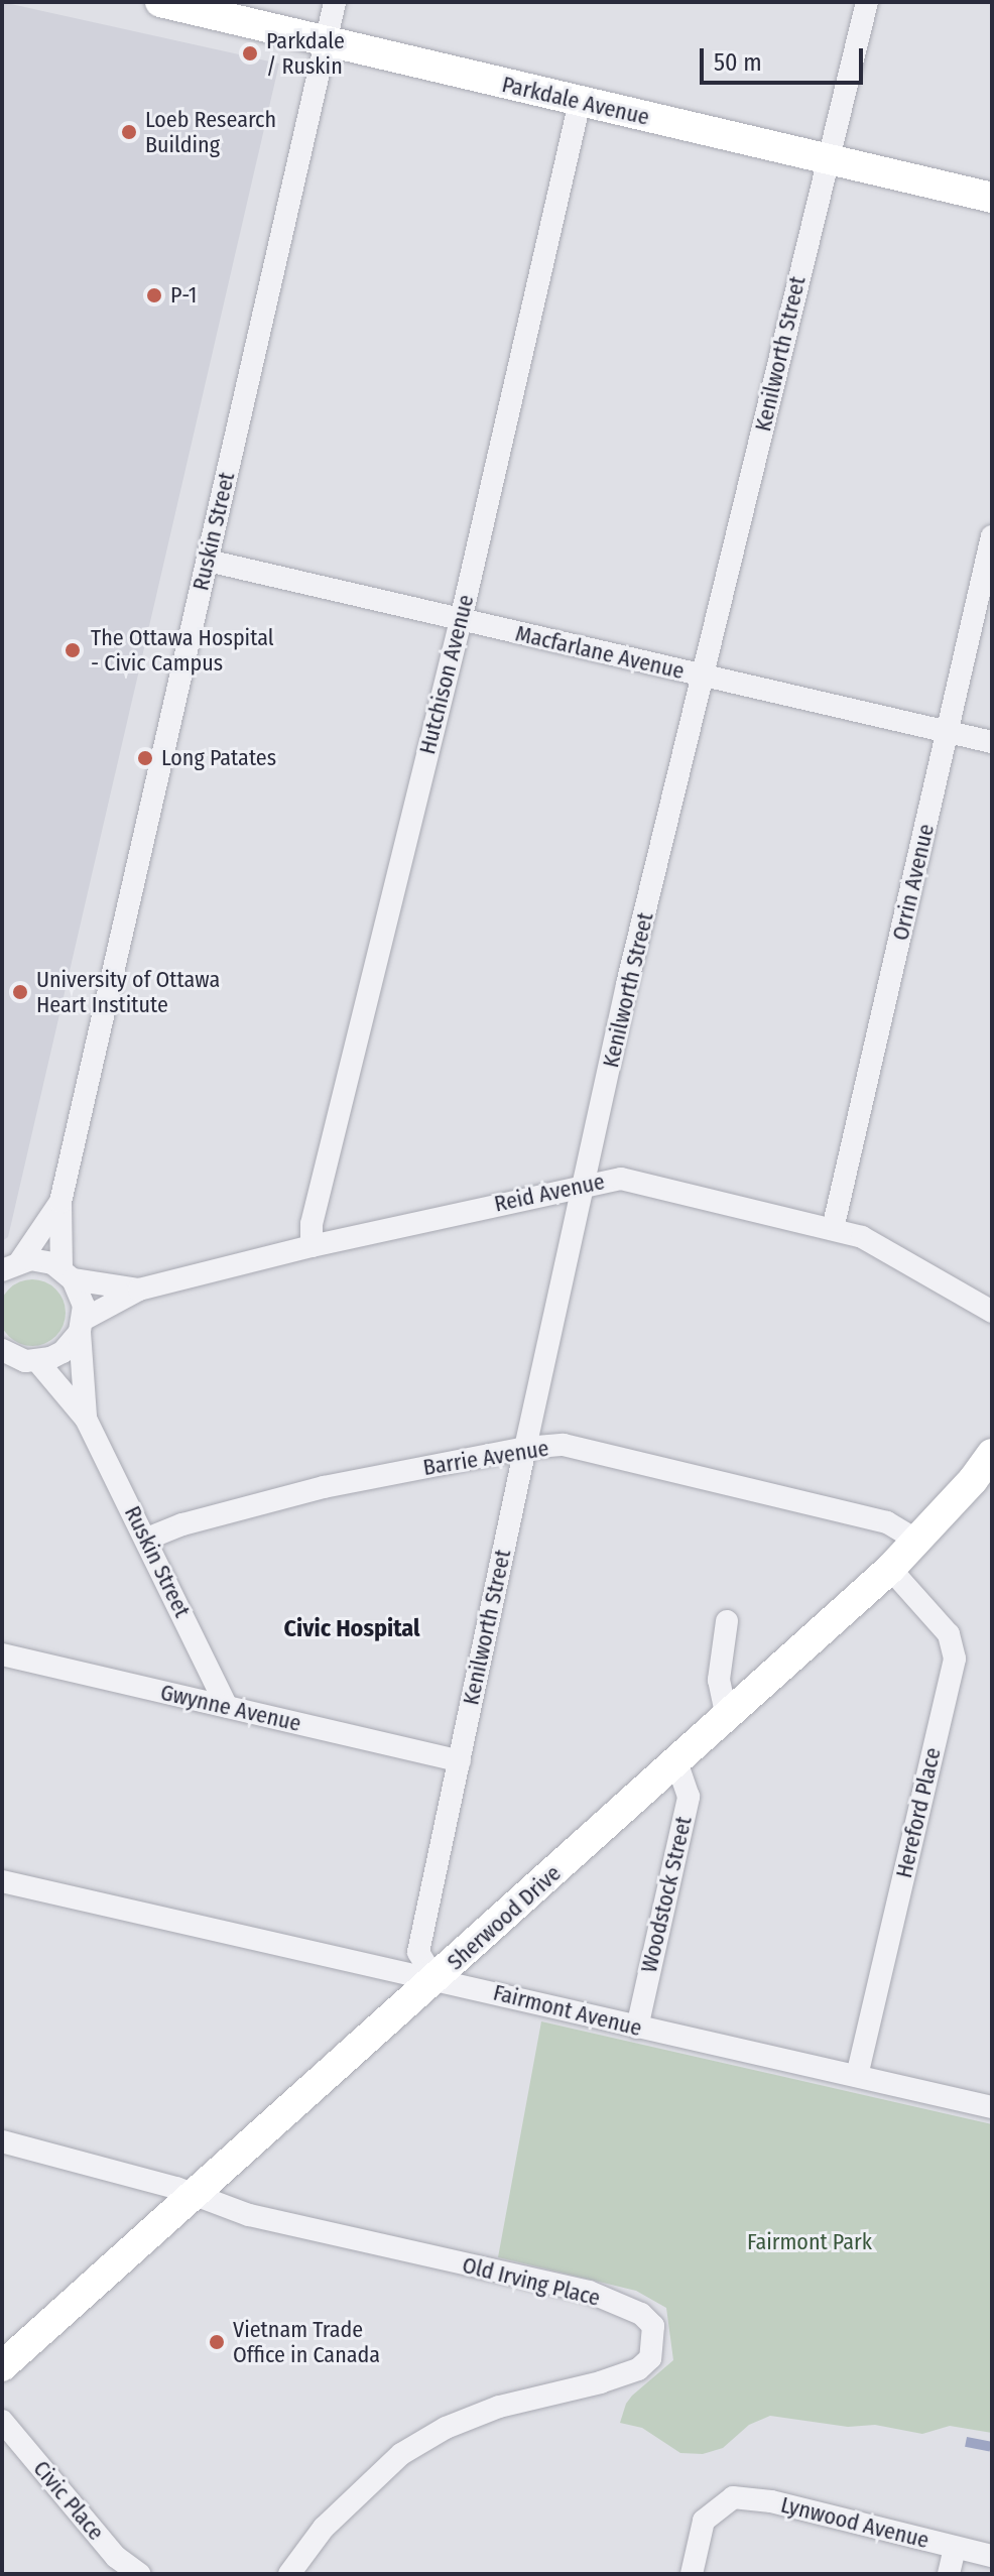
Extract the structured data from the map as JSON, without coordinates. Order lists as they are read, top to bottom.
{
  "streets": {
    "street": [
      "Parkdale Avenue",
      "Kenilworth Street",
      "Ruskin Street",
      "Macfarlane Avenue",
      "Hutchison Avenue",
      "Orrin Avenue",
      "Reid Avenue",
      "Barrie Avenue",
      "Gwynne Avenue",
      "Hereford Place",
      "Woodstock Street",
      "Sherwood Drive",
      "Fairmont Avenue",
      "Old Irving Place",
      "Civic Place",
      "Lynwood Avenue"
    ]
  },
  "crossings": [
    ["Parkdale Avenue", "Kenilworth Street"],
    ["Parkdale Avenue", "Ruskin Street"],
    ["Parkdale Avenue", "Hutchison Avenue"],
    ["Kenilworth Street", "Macfarlane Avenue"],
    ["Kenilworth Street", "Reid Avenue"],
    ["Kenilworth Street", "Barrie Avenue"],
    ["Kenilworth Street", "Gwynne Avenue"],
    ["Kenilworth Street", "Sherwood Drive"],
    ["Kenilworth Street", "Fairmont Avenue"],
    ["Ruskin Street", "Macfarlane Avenue"],
    ["Ruskin Street", "Reid Avenue"],
    ["Ruskin Street", "Barrie Avenue"],
    ["Ruskin Street", "Gwynne Avenue"],
    ["Macfarlane Avenue", "Hutchison Avenue"],
    ["Macfarlane Avenue", "Orrin Avenue"],
    ["Hutchison Avenue", "Reid Avenue"],
    ["Orrin Avenue", "Reid Avenue"],
    ["Barrie Avenue", "Sherwood Drive"],
    ["Hereford Place", "Sherwood Drive"],
    ["Hereford Place", "Fairmont Avenue"],
    ["Woodstock Street", "Sherwood Drive"],
    ["Woodstock Street", "Fairmont Avenue"],
    ["Sherwood Drive", "Fairmont Avenue"],
    ["Sherwood Drive", "Old Irving Place"]
  ],
  "districts": ["Civic Hospital"],
  "parks": ["Fairmont Park"],
  "places": [
    "Parkdale / Ruskin",
    "Loeb Research Building",
    "P-1",
    "The Ottawa Hospital - Civic Campus",
    "Long Patates",
    "University of Ottawa Heart Institute",
    "Vietnam Trade Office in Canada"
  ],
  "scale_bar": "50 m"
}
